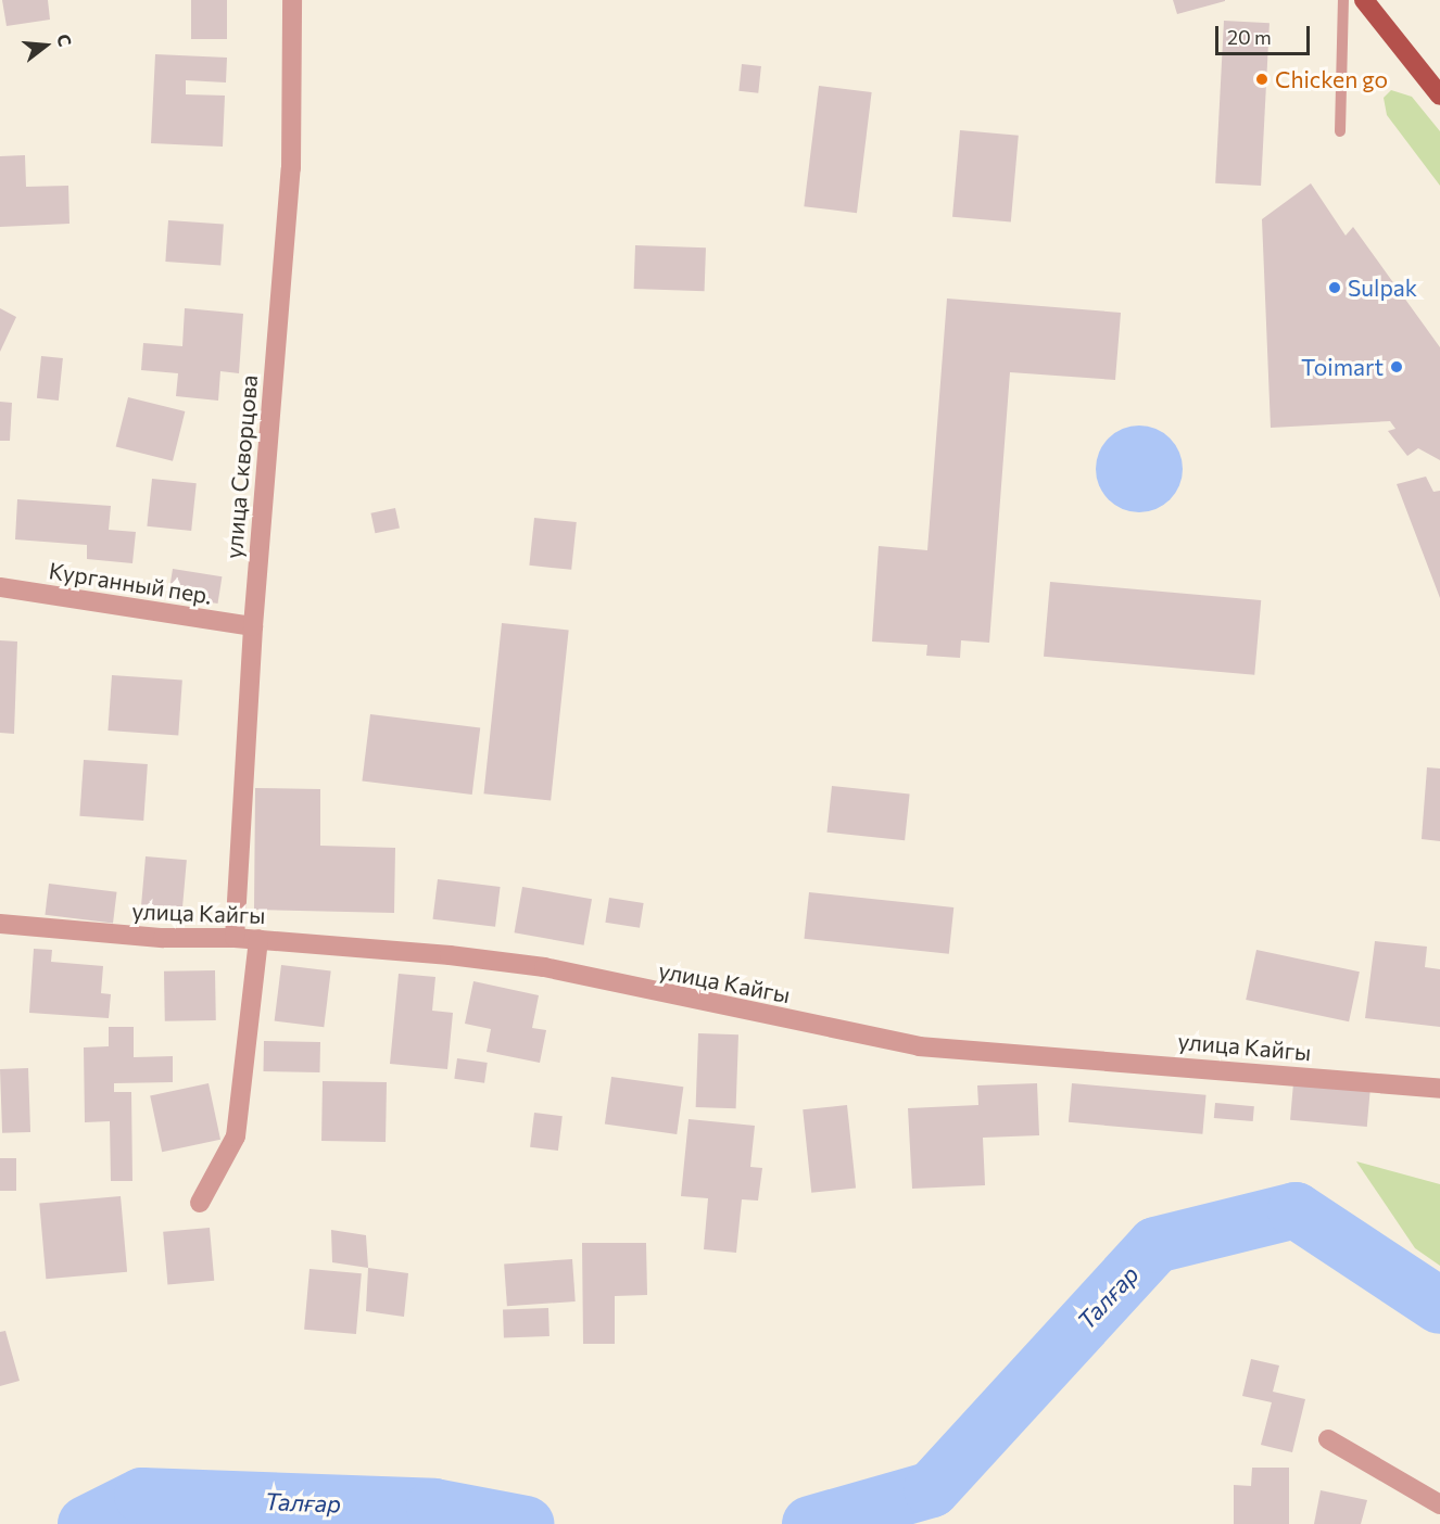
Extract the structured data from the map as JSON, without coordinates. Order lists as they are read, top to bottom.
{
  "streets": {
    "street": ["улица Скворцова", "Курганный пер.", "улица Кайгы"]
  },
  "crossings": [
    ["улица Скворцова", "Курганный пер."],
    ["улица Скворцова", "улица Кайгы"]
  ],
  "water": ["Талғар"],
  "places": ["Chicken go", "Sulpak", "Toimart"],
  "scale_bar": "20 m",
  "north": "right"
}
